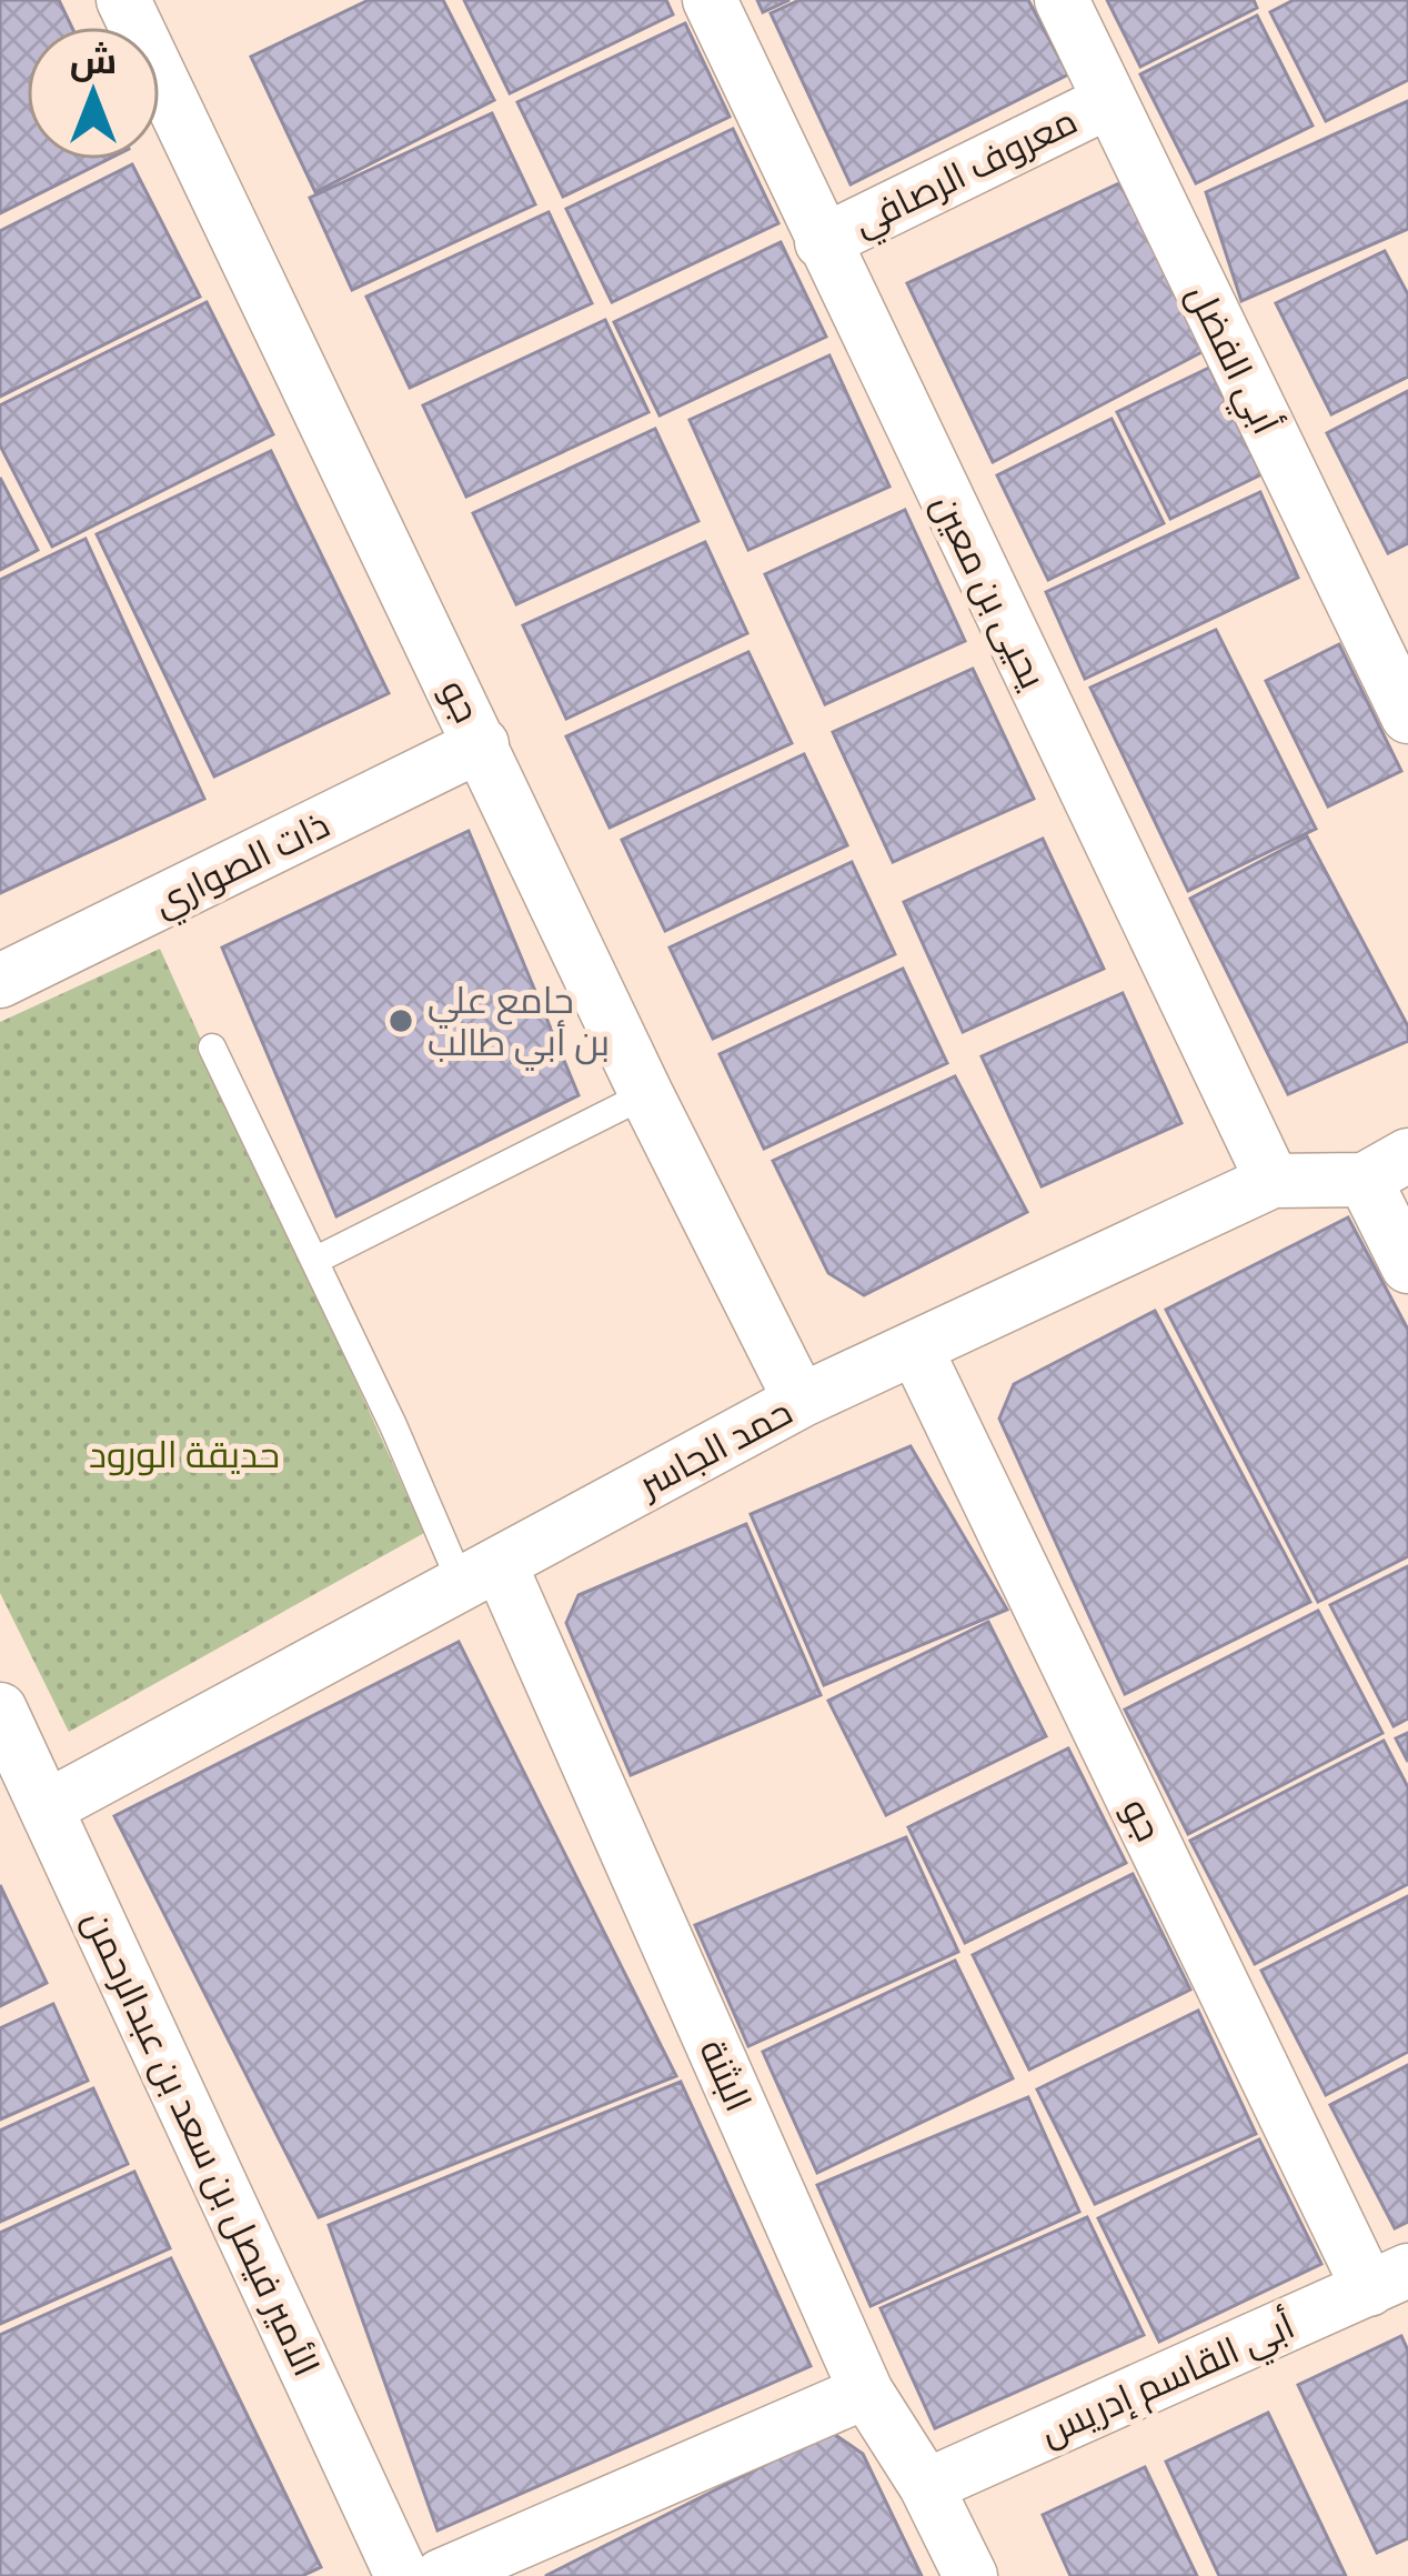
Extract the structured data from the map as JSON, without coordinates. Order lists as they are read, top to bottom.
{
  "streets": {
    "street": [
      "معروف الرصافي",
      "أبي الفضل",
      "يحيى بن معين",
      "جو",
      "ذات الصواري",
      "حمد الجاسر",
      "البثنة",
      "الأمير فيصل بن سعد بن عبدالرحمن",
      "أبي القاسم إدريس"
    ]
  },
  "crossings": [
    ["معروف الرصافي", "أبي الفضل"],
    ["معروف الرصافي", "يحيى بن معين"],
    ["يحيى بن معين", "حمد الجاسر"],
    ["جو", "ذات الصواري"],
    ["جو", "حمد الجاسر"],
    ["جو", "أبي القاسم إدريس"],
    ["حمد الجاسر", "البثنة"],
    ["حمد الجاسر", "الأمير فيصل بن سعد بن عبدالرحمن"],
    ["البثنة", "أبي القاسم إدريس"]
  ],
  "parks": ["حديقة الورود"],
  "places": ["جامع علي بن أبي طالب"],
  "north": "top"
}
